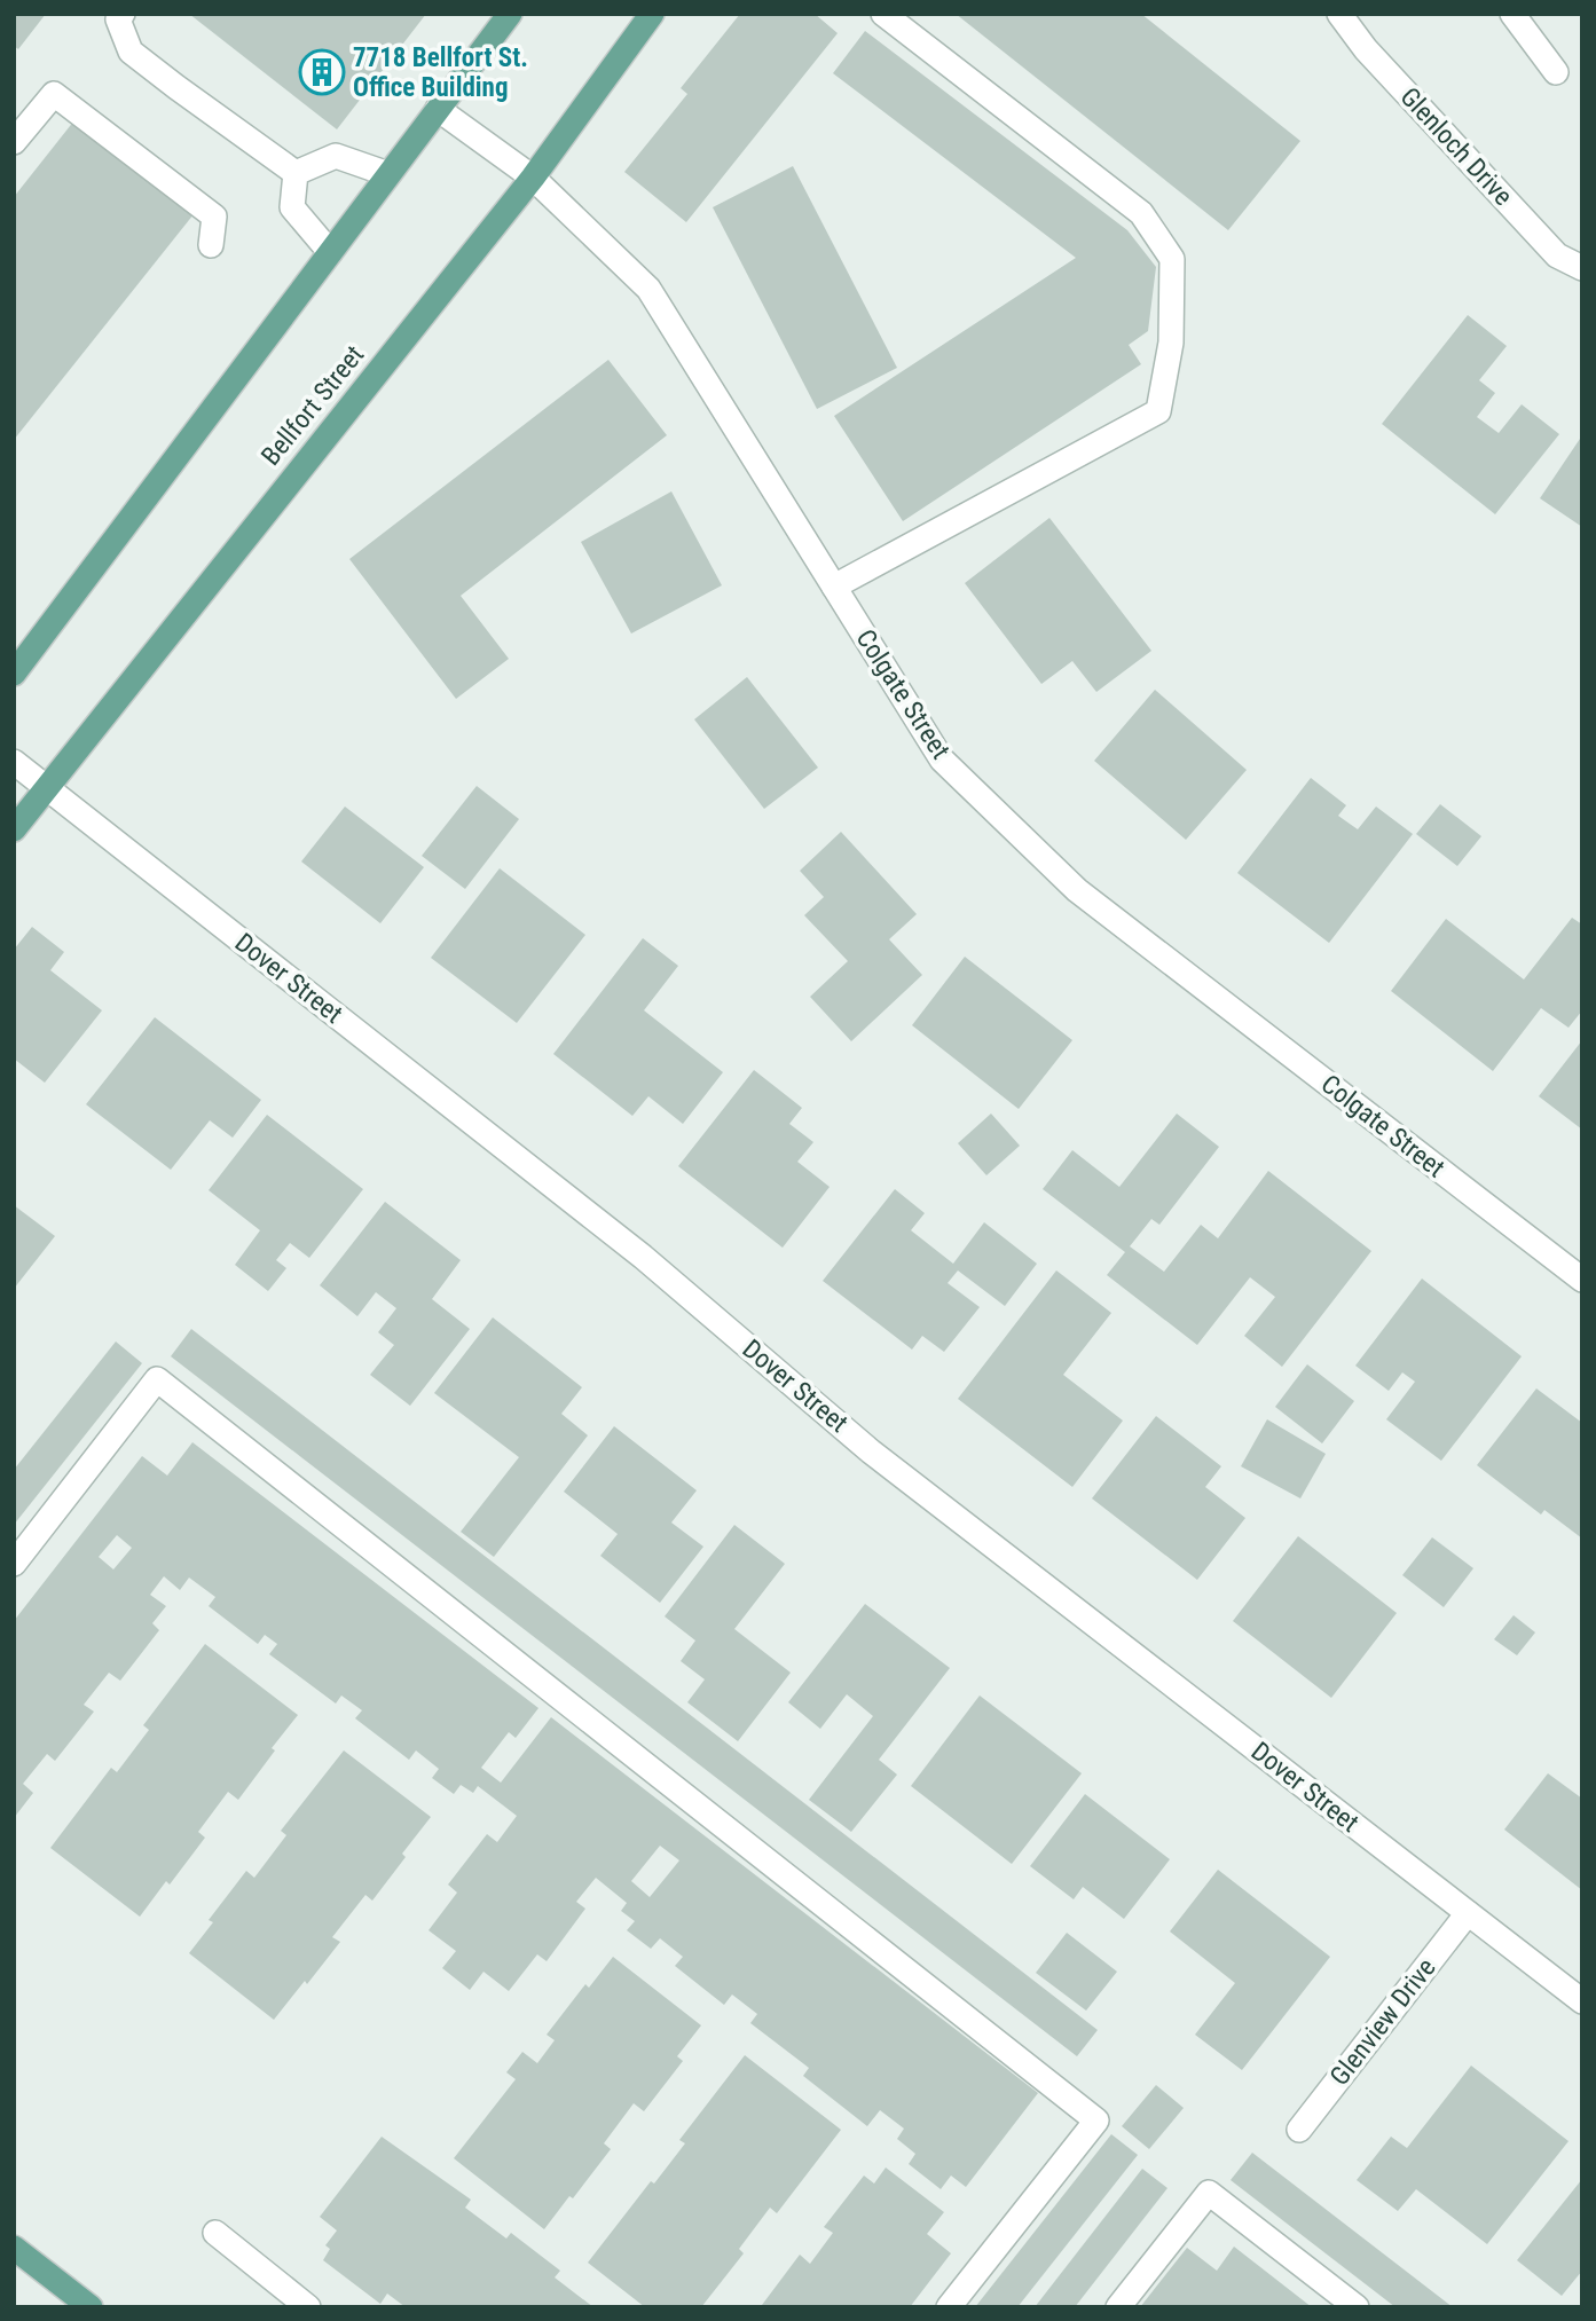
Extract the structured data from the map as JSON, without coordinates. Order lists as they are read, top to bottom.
{
  "streets": {
    "main road": ["Bellfort Street"],
    "street": [
      "Glenloch Drive",
      "Colgate Street",
      "Dover Street",
      "Glenview Drive"
    ]
  },
  "crossings": [
    ["Bellfort Street", "Colgate Street"],
    ["Bellfort Street", "Dover Street"],
    ["Dover Street", "Glenview Drive"]
  ],
  "places": {
    "building": ["7718 Bellfort St. Office Building"]
  }
}
